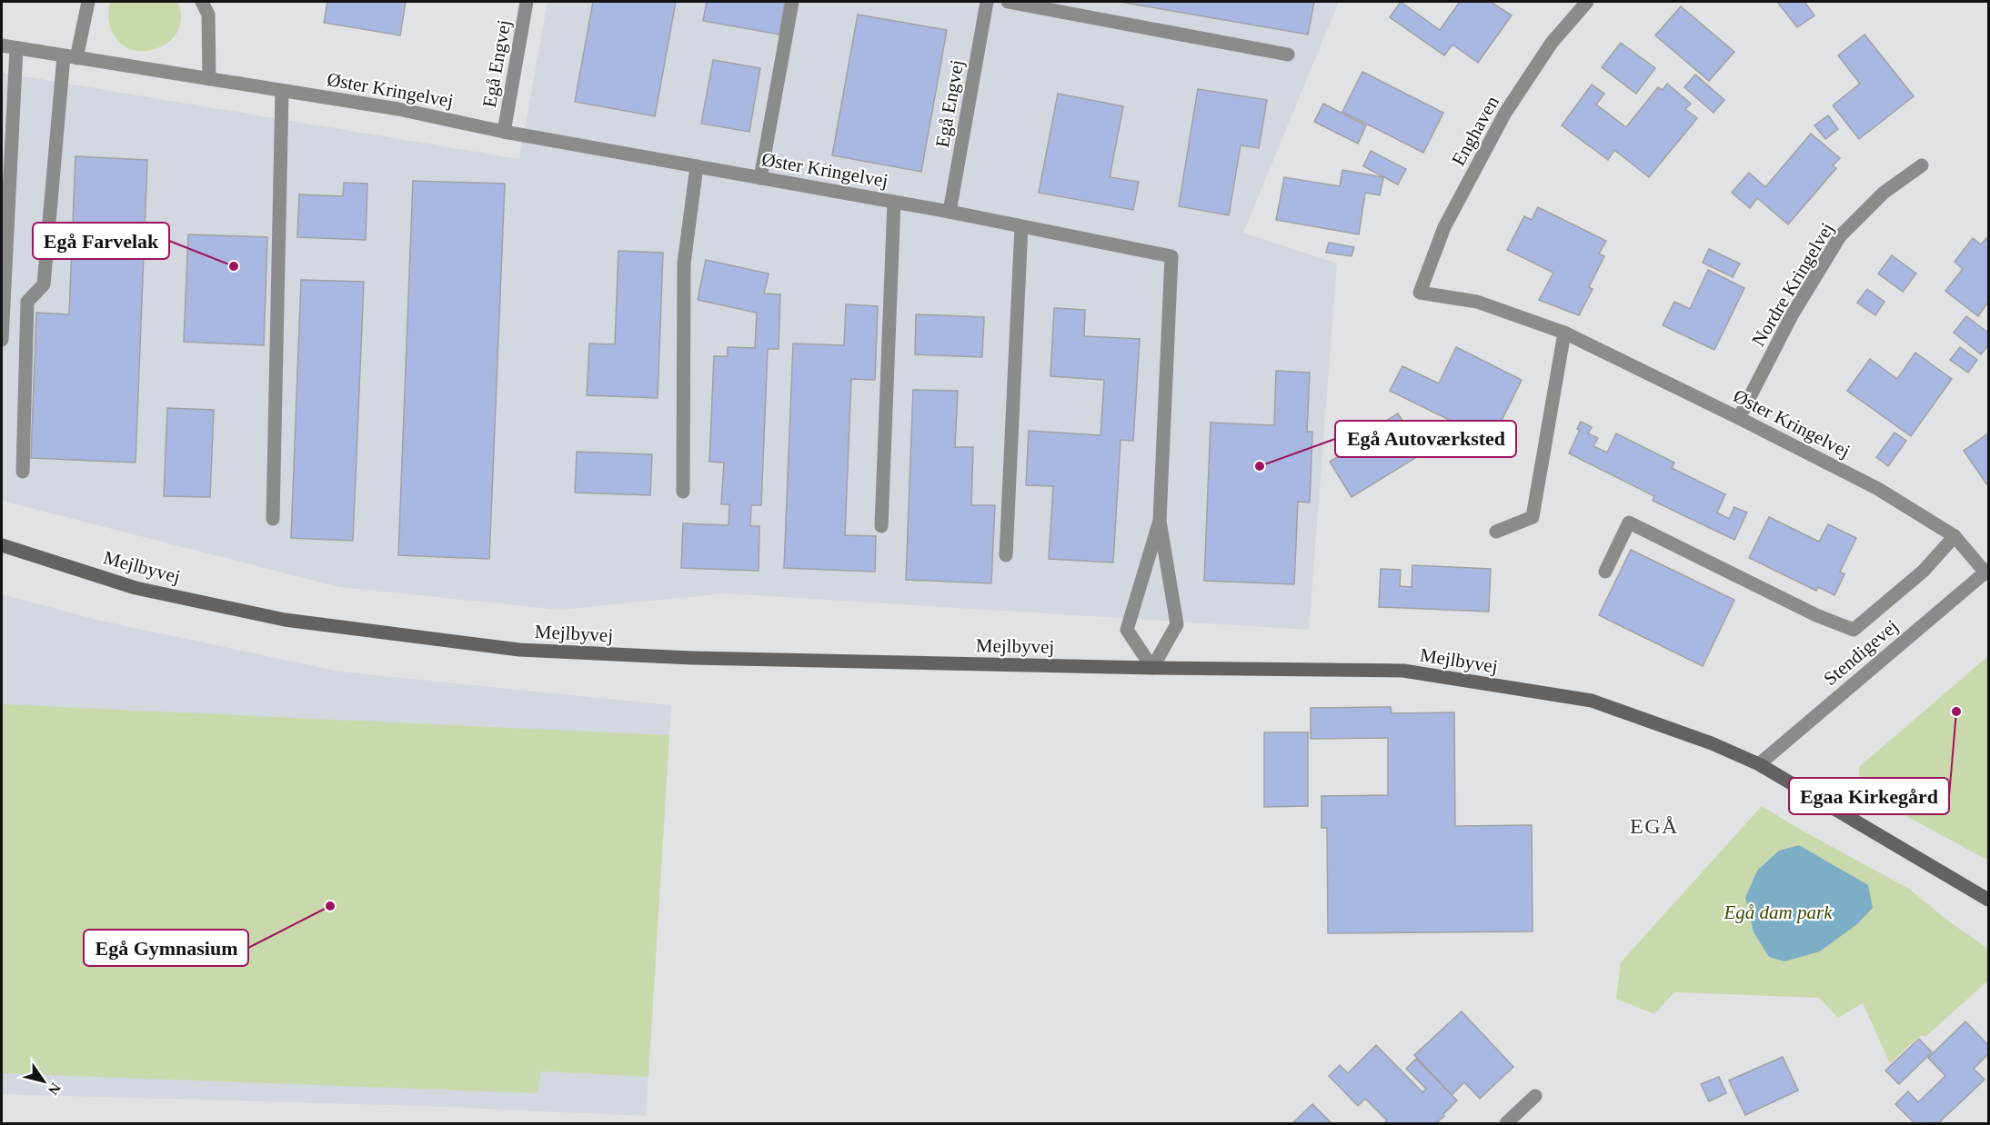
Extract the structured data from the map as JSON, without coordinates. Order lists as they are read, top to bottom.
{
  "streets": {
    "street": [
      "Egå Engvej",
      "Øster Kringelvej",
      "Enghaven",
      "Nordre Kringelvej",
      "Mejlbyvej",
      "Stendigevej"
    ]
  },
  "crossings": [
    ["Egå Engvej", "Øster Kringelvej"],
    ["Øster Kringelvej", "Enghaven"],
    ["Øster Kringelvej", "Nordre Kringelvej"],
    ["Øster Kringelvej", "Mejlbyvej"],
    ["Øster Kringelvej", "Stendigevej"],
    ["Mejlbyvej", "Stendigevej"]
  ],
  "districts": ["EGÅ"],
  "parks": ["Egå dam park"],
  "places": [
    "Egå Farvelak",
    "Egå Autoværksted",
    "Egaa Kirkegård",
    "Egå Gymnasium"
  ],
  "north": "bottom right"
}
